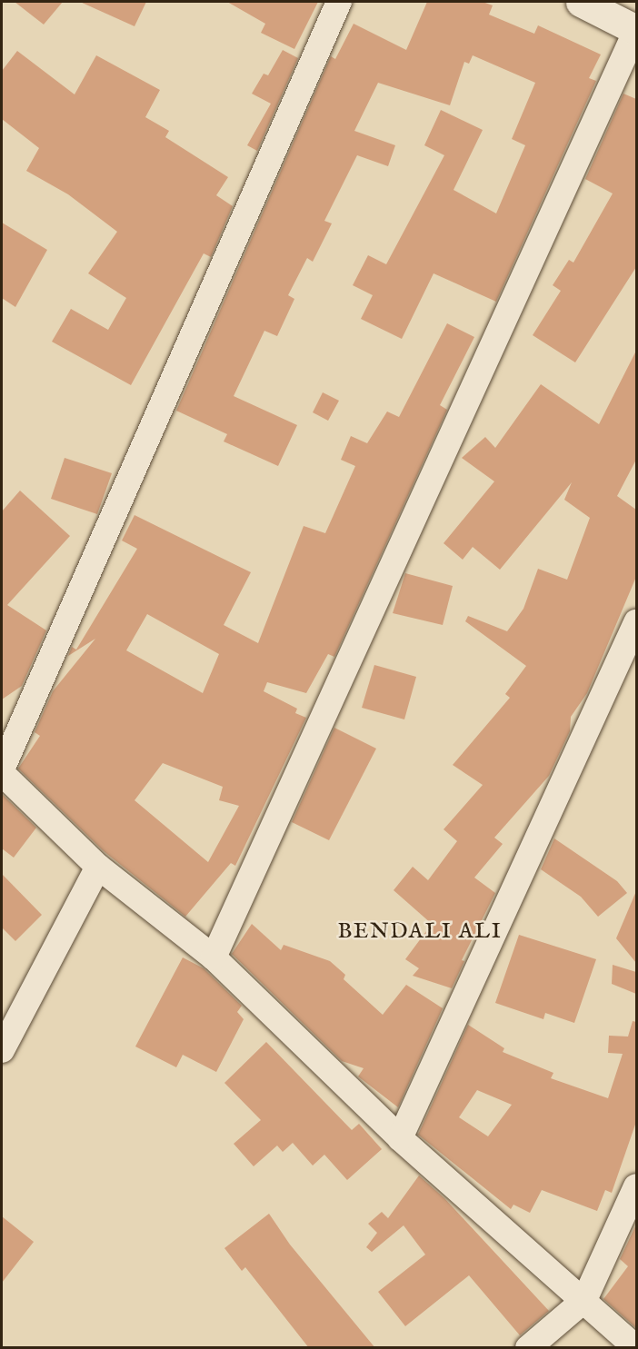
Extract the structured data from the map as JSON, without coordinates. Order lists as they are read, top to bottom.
{
  "districts": ["BENDALI ALI"]
}
